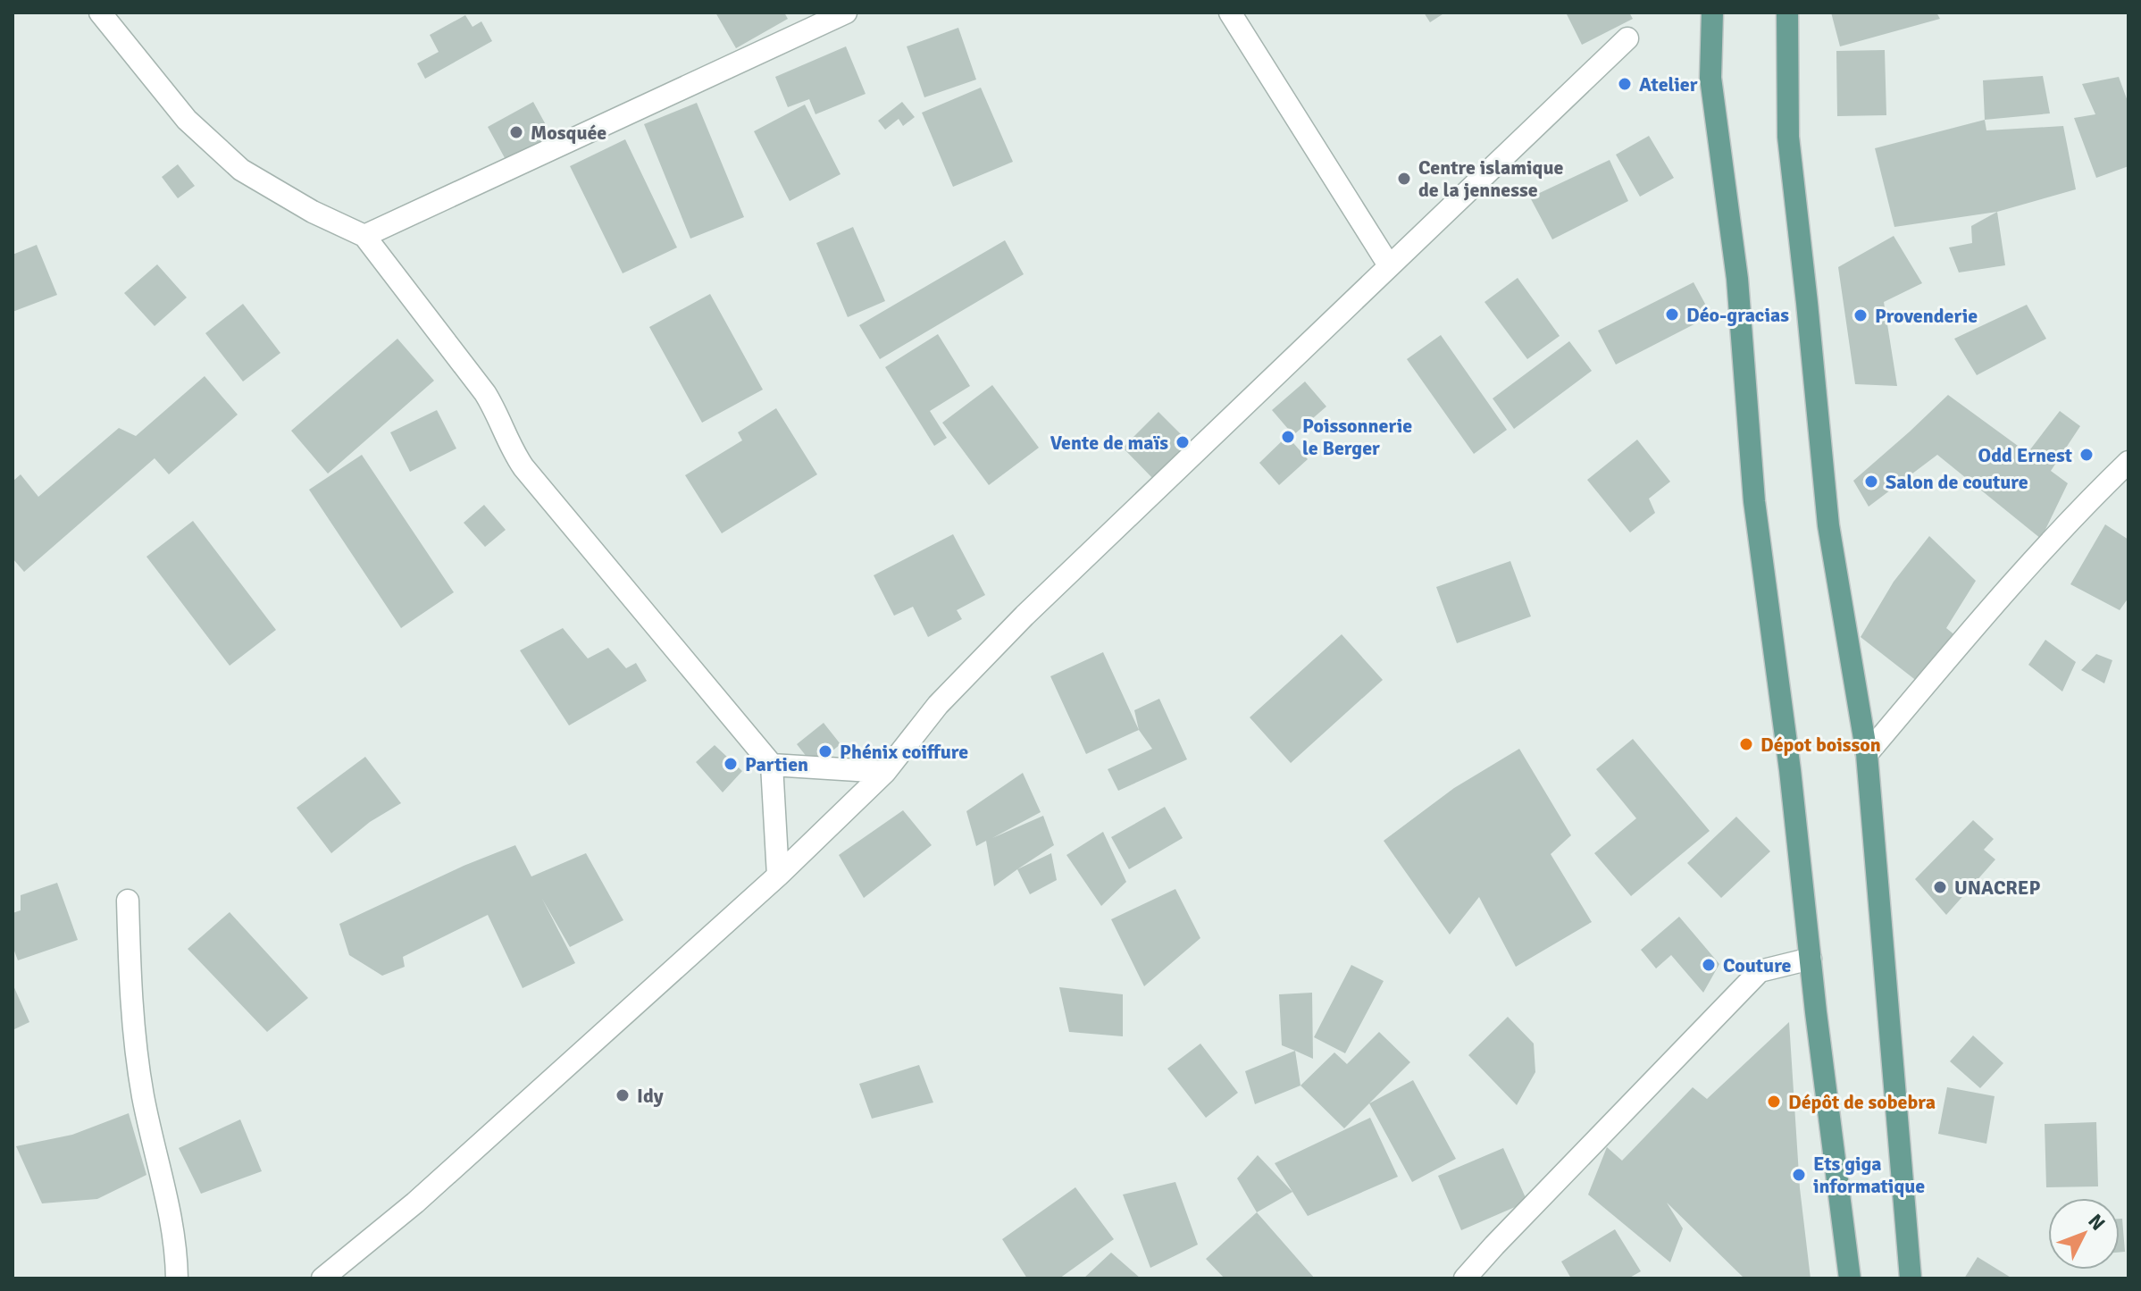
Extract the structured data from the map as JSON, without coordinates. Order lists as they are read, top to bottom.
{
  "places": [
    "Atelier",
    "Mosquée",
    "Centre islamique de la jennesse",
    "Déo-gracias",
    "Provenderie",
    "Poissonnerie le Berger",
    "Vente de maïs",
    "Odd Ernest",
    "Salon de couture",
    "Dépot boisson",
    "Phénix coiffure",
    "Partien",
    "UNACREP",
    "Couture",
    "Idy",
    "Dépôt de sobebra",
    "Ets giga informatique"
  ],
  "north": "top right"
}
